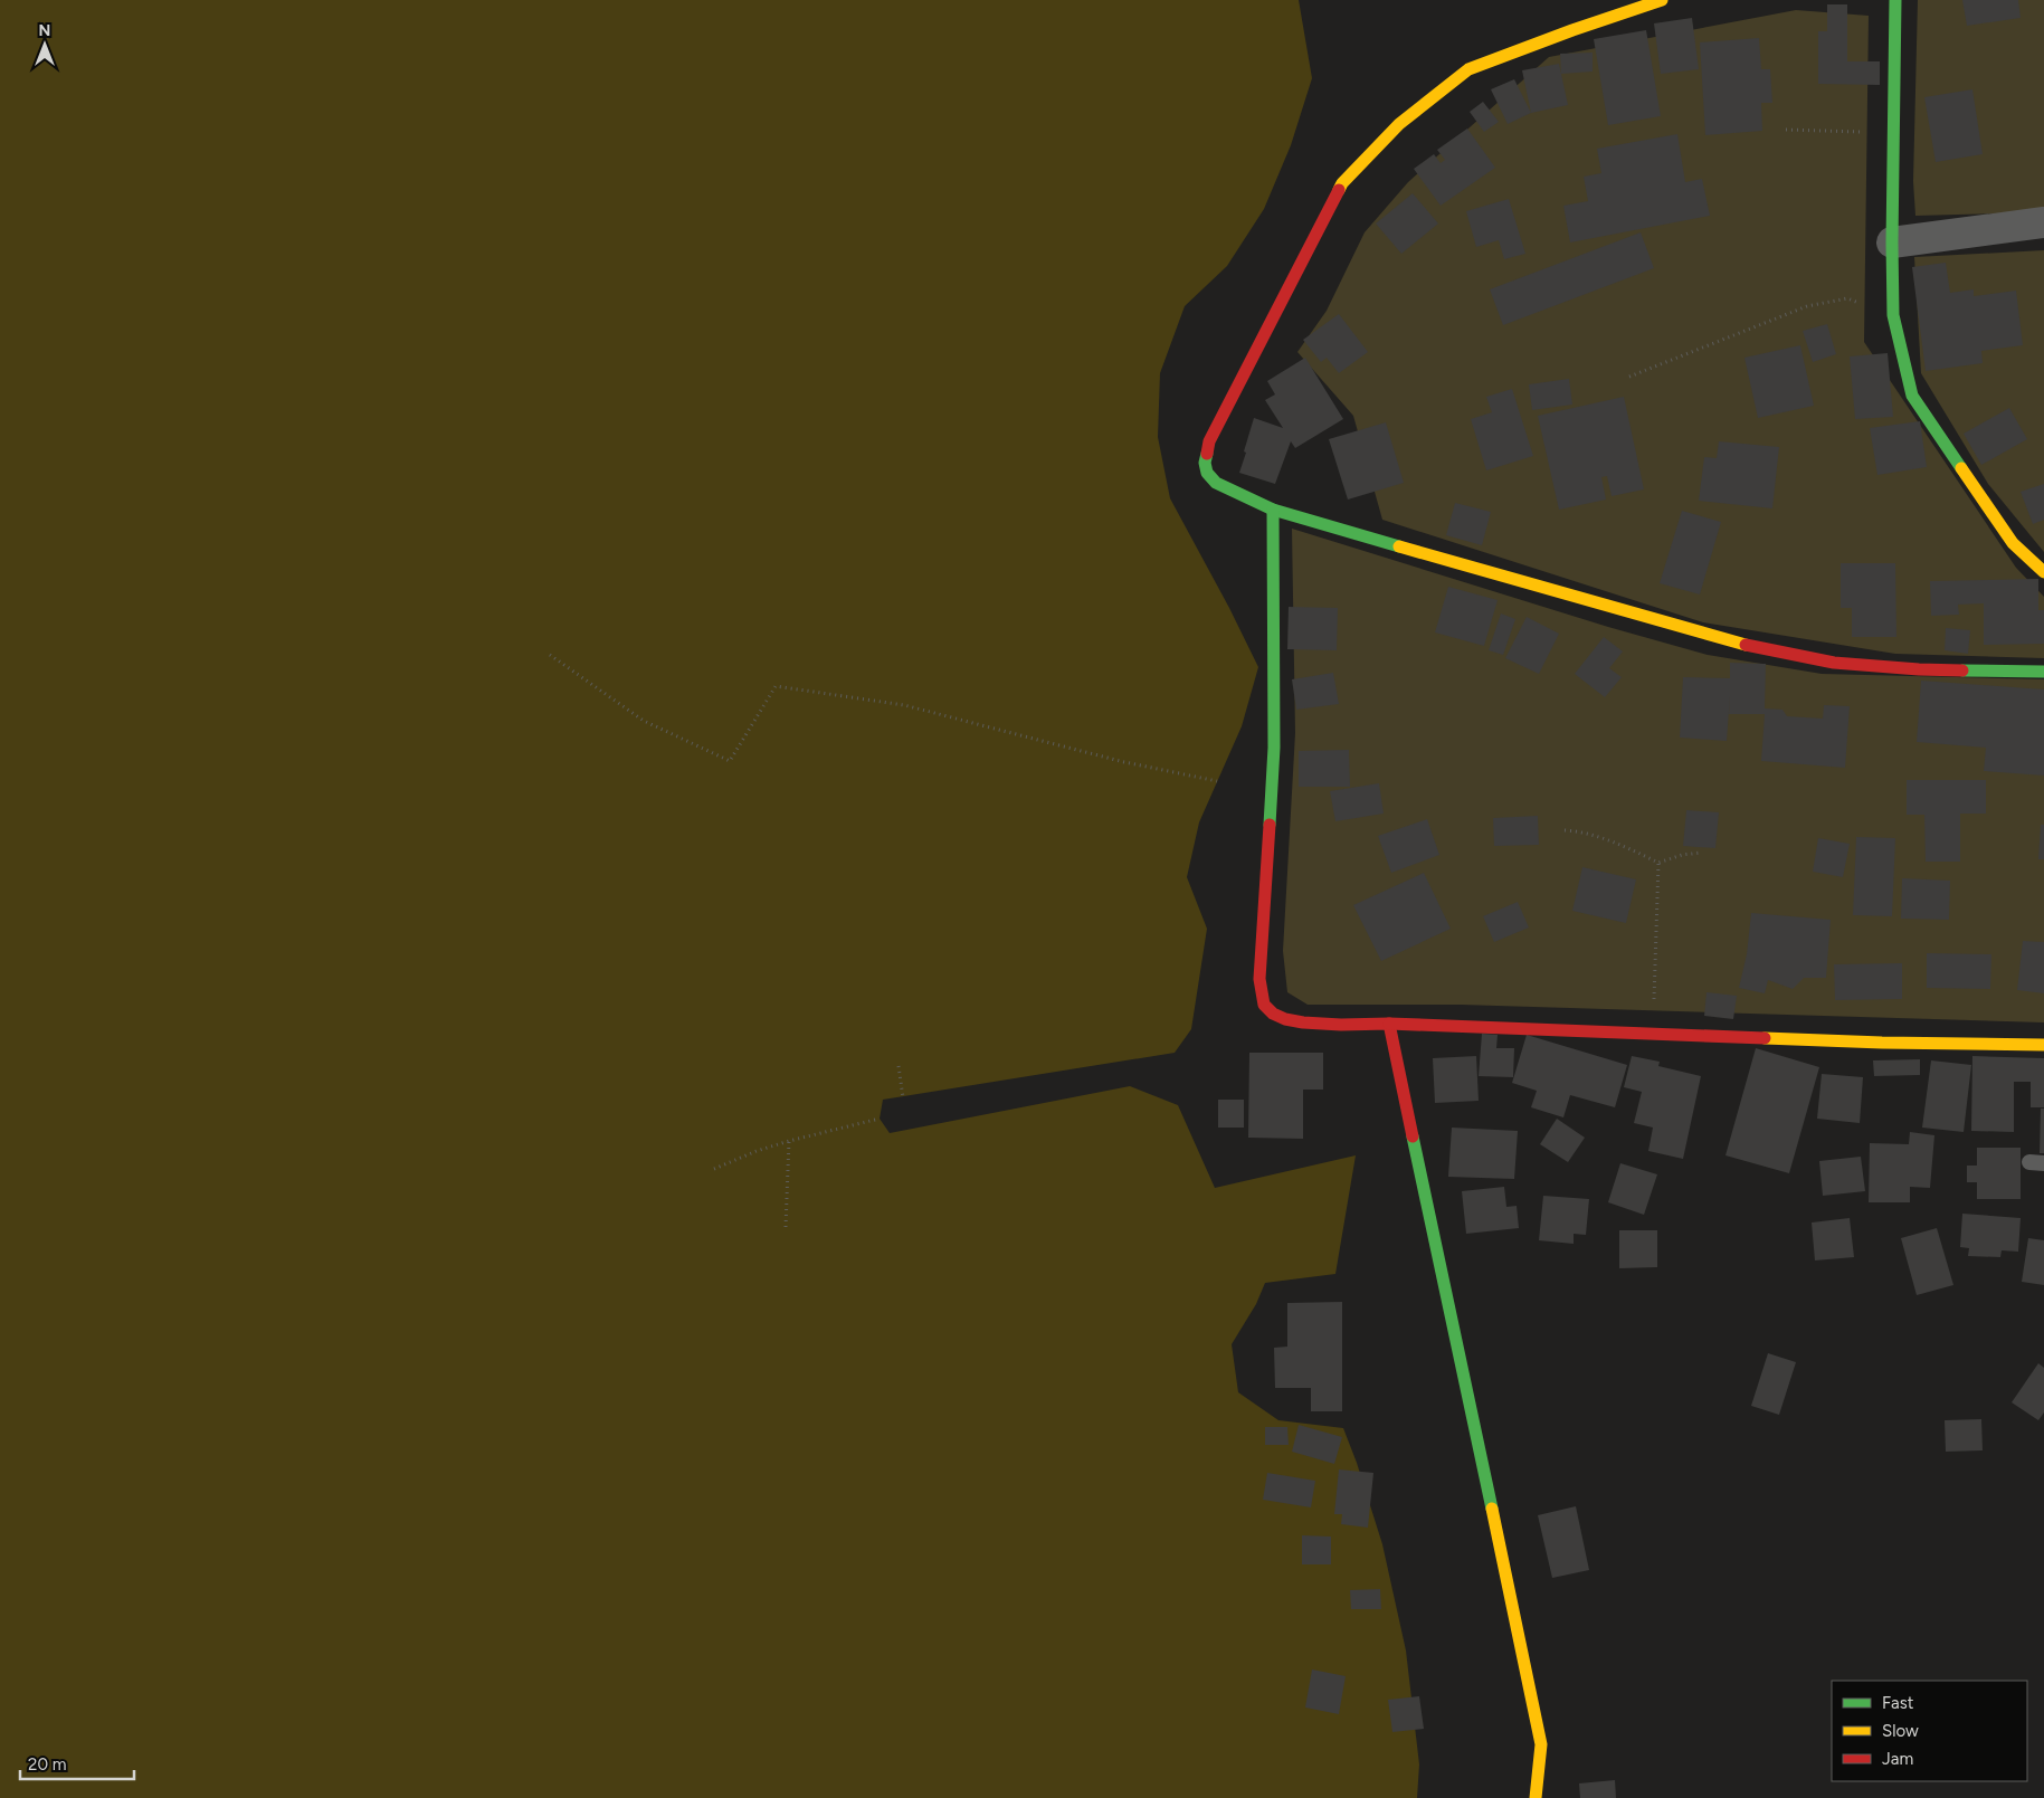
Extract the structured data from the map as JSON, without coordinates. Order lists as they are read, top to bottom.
{
  "legend": ["Fast", "Slow", "Jam"],
  "scale_bar": "20 m",
  "north": "top"
}
